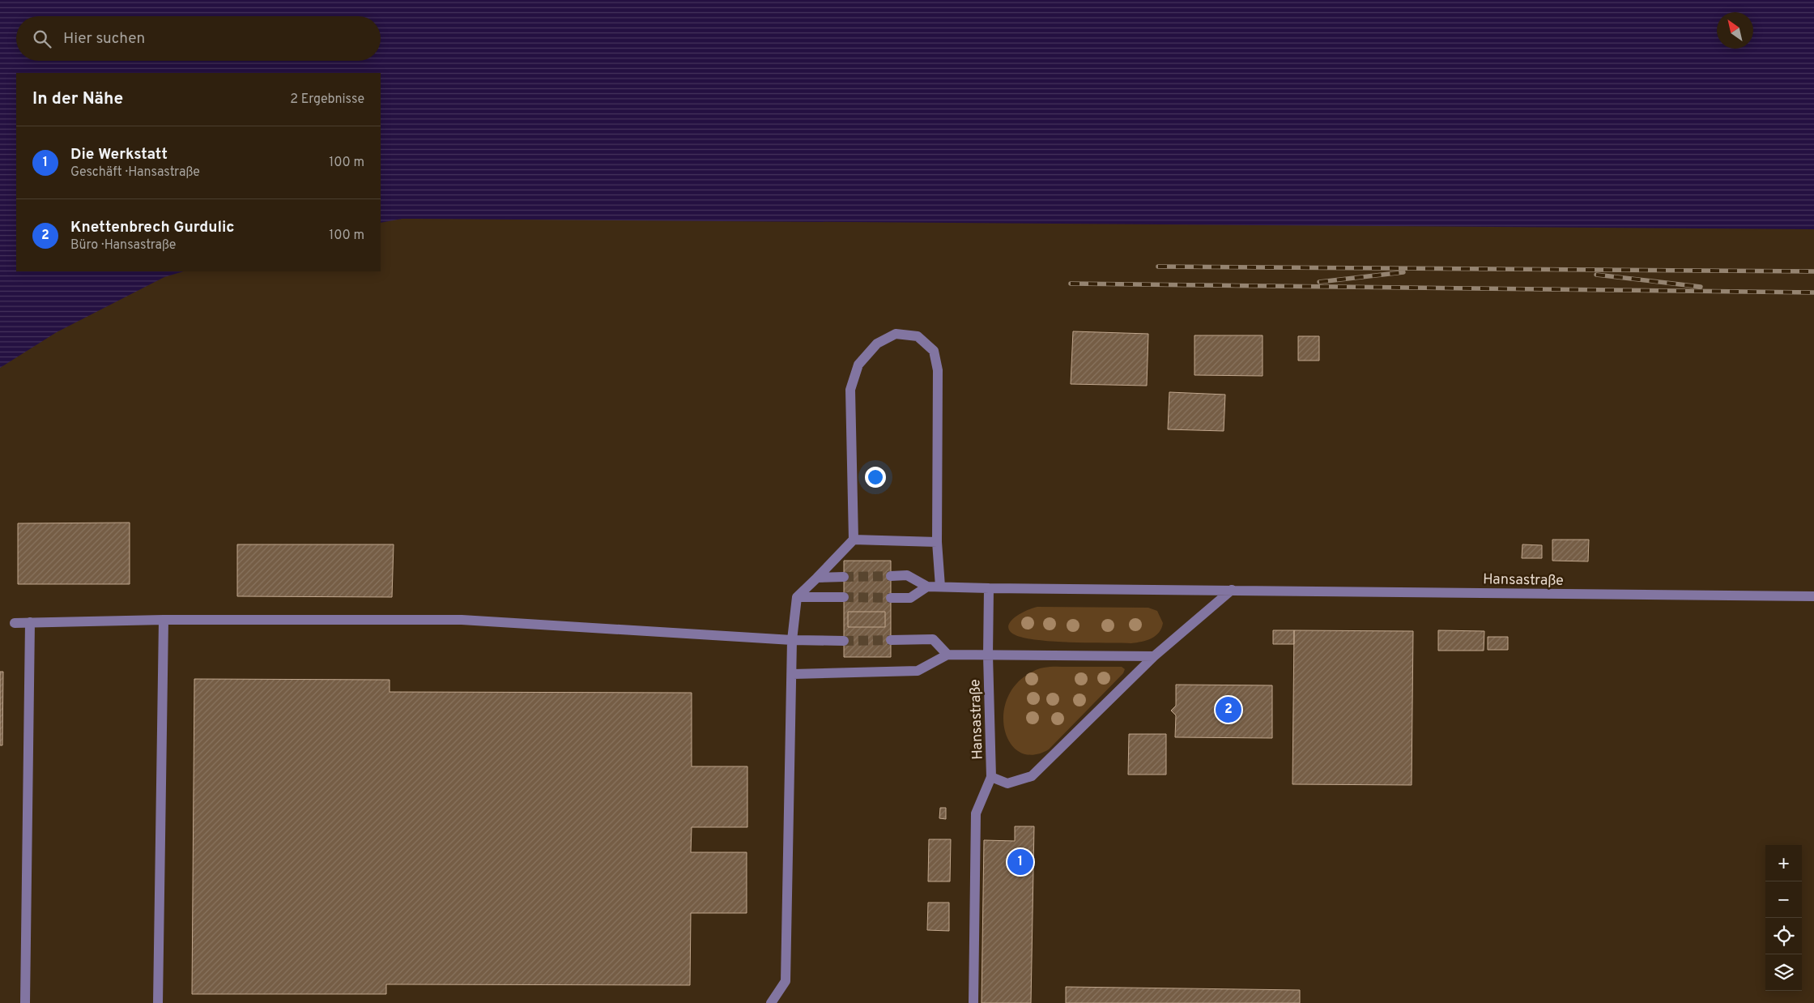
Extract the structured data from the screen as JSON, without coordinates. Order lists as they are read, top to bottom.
{
  "streets": {
    "street": ["Hansastraße"]
  },
  "north": "top left",
  "page": {
    "search": "Hier suchen",
    "heading": ["In der Nähe", "2 Ergebnisse"],
    "list": [
      {
        "mark": "1",
        "name": "Die Werkstatt",
        "note": "Geschäft · Hansastraße",
        "value": "100 m"
      },
      {
        "mark": "2",
        "name": "Knettenbrech Gurdulic",
        "note": "Büro · Hansastraße",
        "value": "100 m"
      }
    ],
    "pins": ["2", "1"],
    "map_buttons": ["+", "−"]
  }
}
